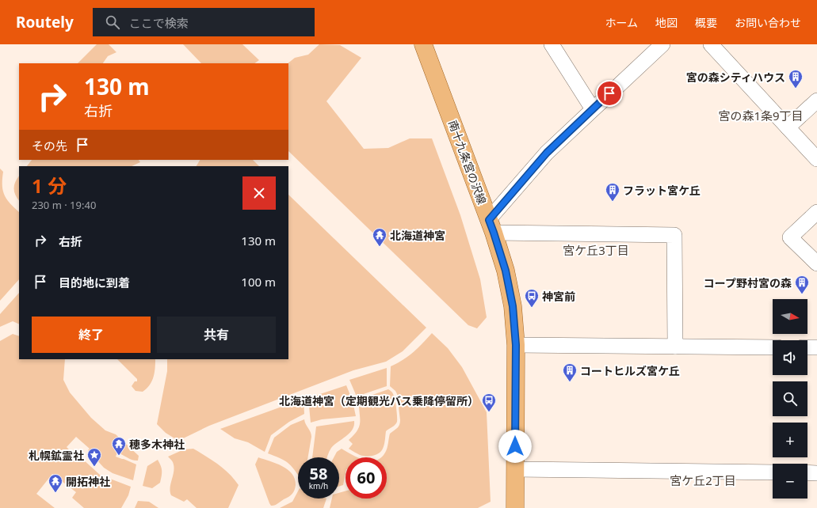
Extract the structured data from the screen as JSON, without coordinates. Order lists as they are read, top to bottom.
{
  "streets": {
    "main road": ["南十九条宮の沢線"]
  },
  "districts": ["宮の森1条9丁目", "宮ケ丘3丁目", "宮ケ丘2丁目"],
  "places": {
    "building": [
      "宮の森シティハウス",
      "フラット宮ケ丘",
      "コープ野村宮の森",
      "コートヒルズ宮ケ丘"
    ],
    "temple": ["北海道神宮", "穂多木神社", "開拓神社"],
    "bus stop": ["神宮前", "北海道神宮（定期観光バス乗降停留所）"],
    "place": ["札幌鉱霊社"]
  },
  "north": "right",
  "page": {
    "header": "Routely",
    "search": "ここで検索",
    "nav": [
      "ホーム",
      "地図",
      "概要",
      "お問い合わせ"
    ],
    "turn": ["130 m", "右折"],
    "then": "その先",
    "heading": ["1 分", "230 m · 19:40"],
    "list": [
      {
        "name": "右折",
        "value": "130 m"
      },
      {
        "name": "目的地に到着",
        "value": "100 m"
      }
    ],
    "map_buttons": ["+", "−"],
    "buttons": ["終了", "共有"],
    "speed": "58 km/h",
    "limit": "60"
  }
}
